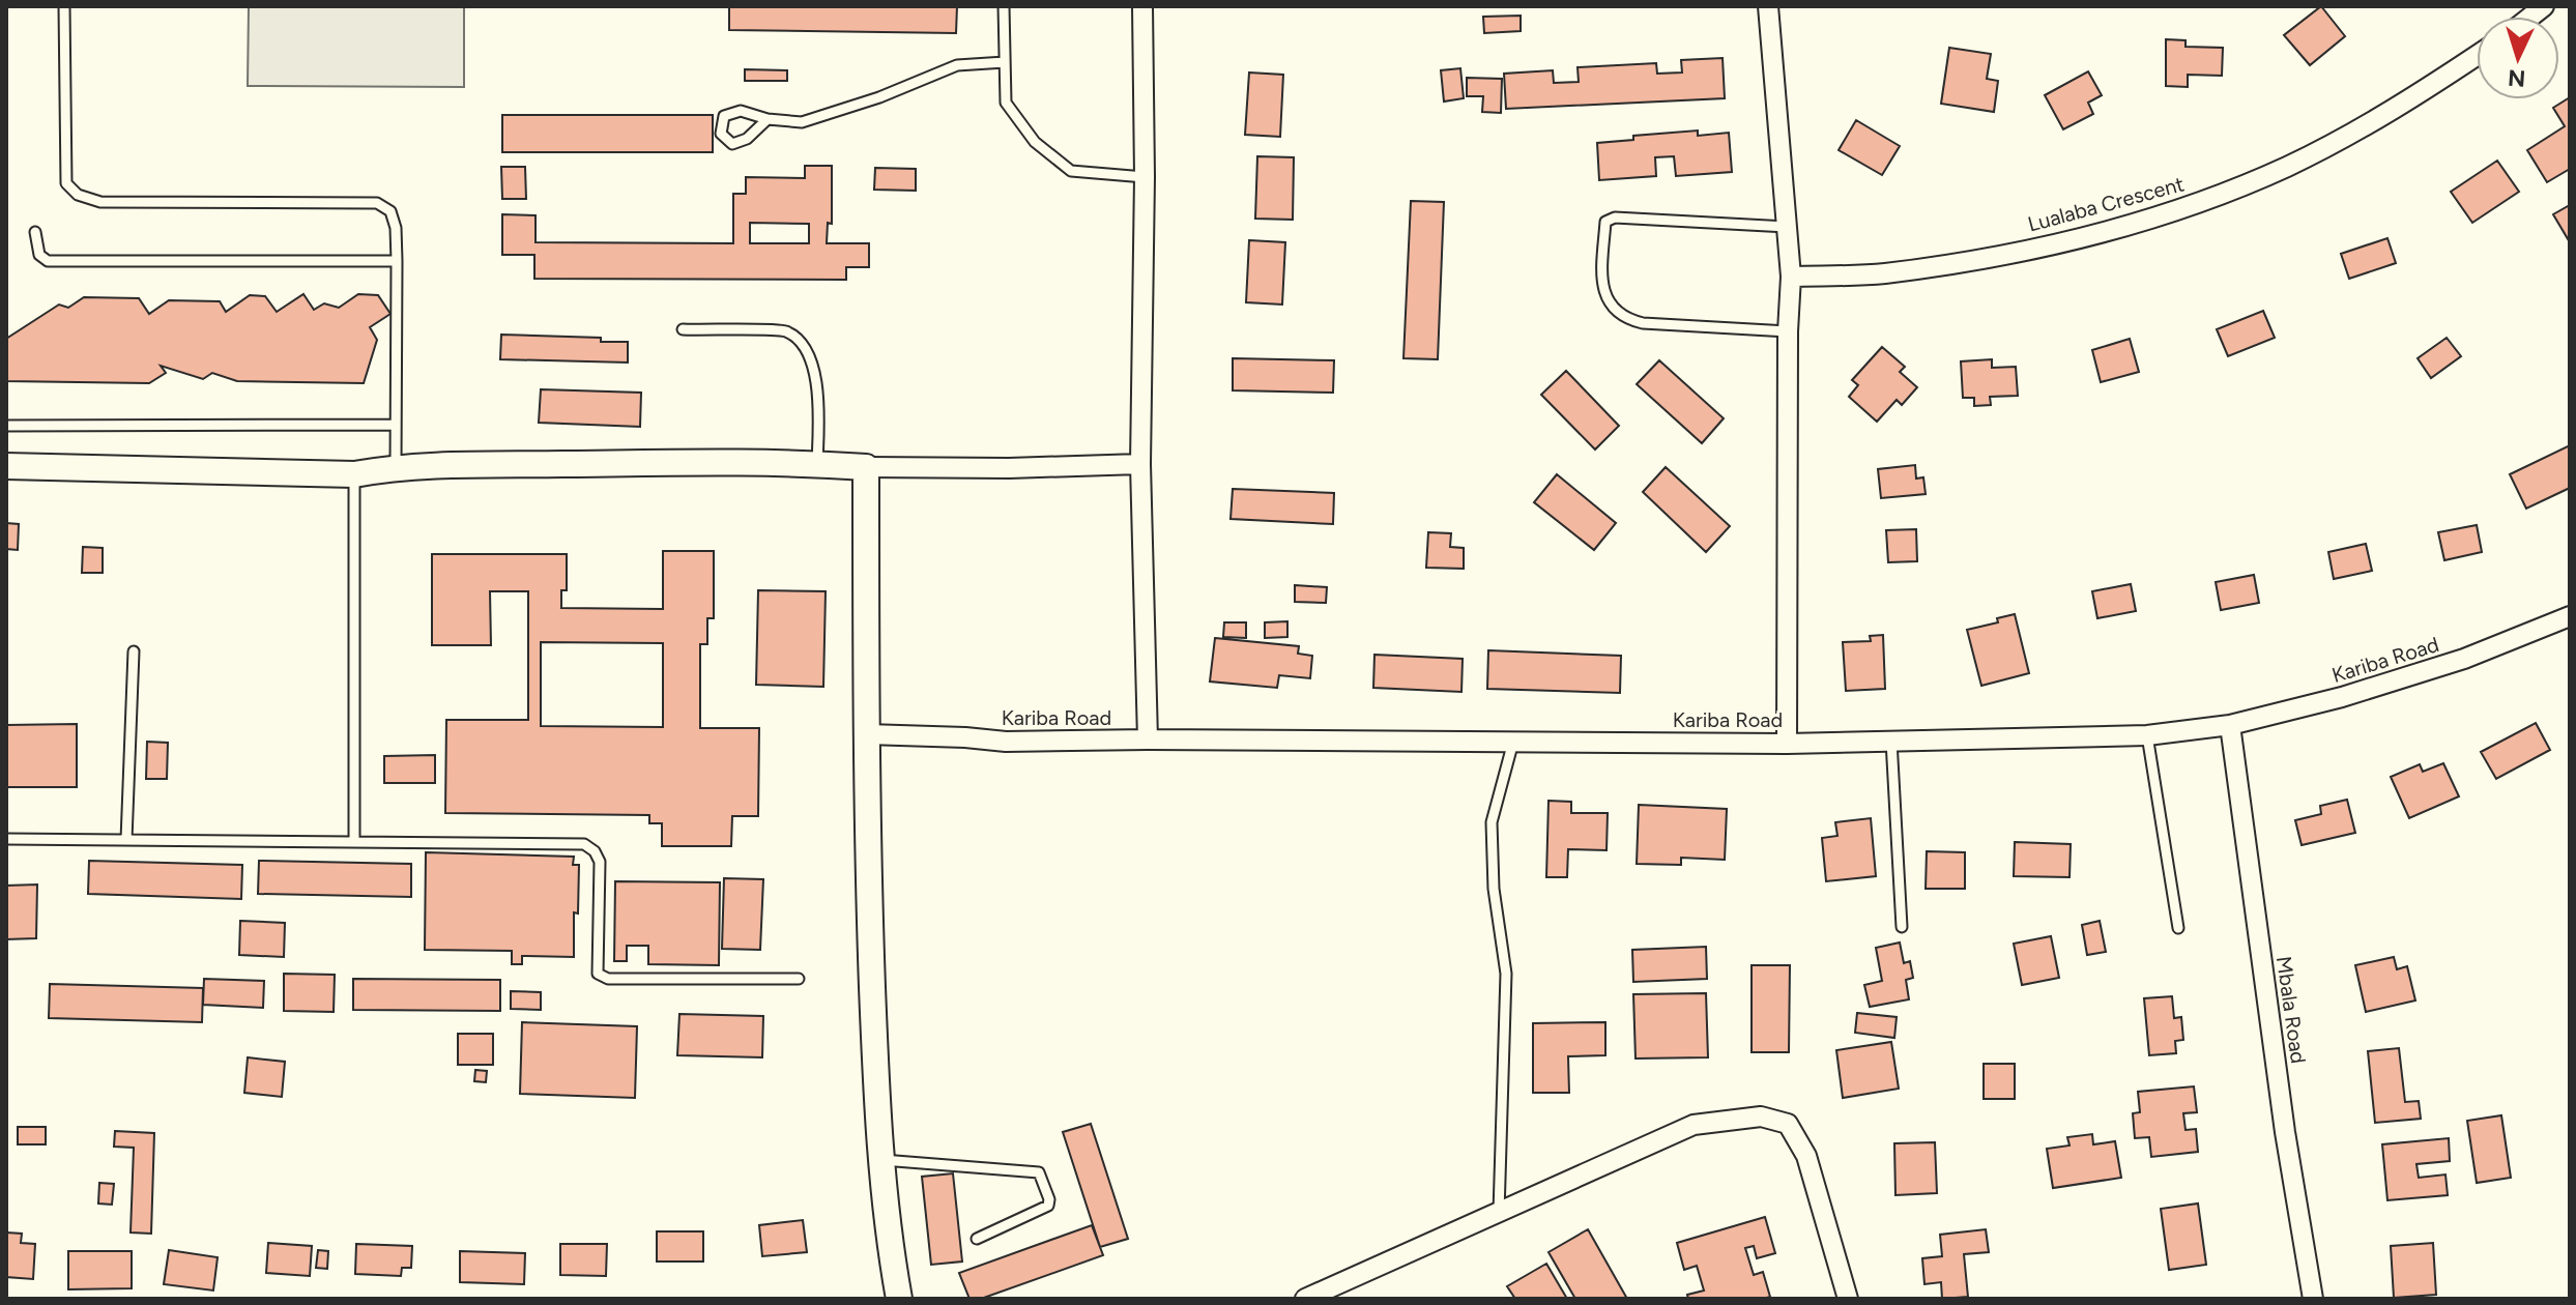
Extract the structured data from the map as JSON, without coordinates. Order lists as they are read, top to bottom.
{
  "streets": {
    "street": ["Lualaba Crescent", "Kariba Road", "Mbala Road"]
  },
  "crossings": [
    ["Kariba Road", "Mbala Road"]
  ],
  "north": "bottom"
}
